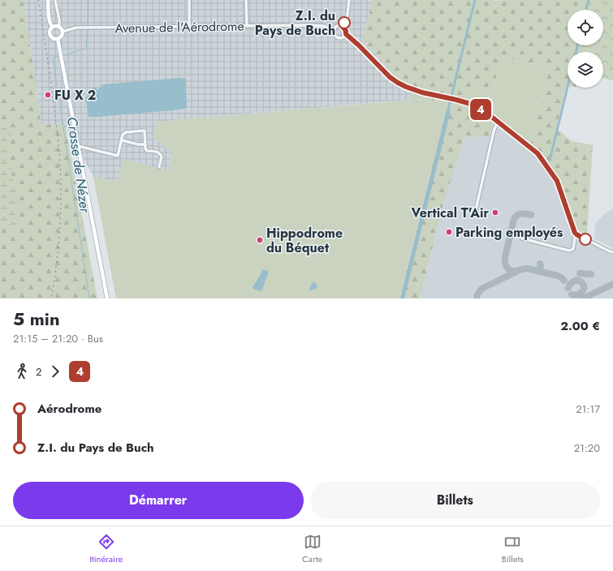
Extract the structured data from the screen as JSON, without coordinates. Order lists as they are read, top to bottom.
{
  "streets": {
    "street": ["Avenue de l'Aérodrome"]
  },
  "water": ["Crasse de Nézer"],
  "places": [
    "Z.I. du Pays de Buch",
    "FU X 2",
    "Vertical T'Air",
    "Parking employés",
    "Hippodrome du Béquet"
  ],
  "lines": ["bus line 4"],
  "page": {
    "on_map": "4",
    "heading": ["5 min", "21:15 – 21:20 · Bus", "2.00 €"],
    "legs": ["2", "4"],
    "list": [
      {
        "name": "Aérodrome",
        "value": "21:17"
      },
      {
        "name": "Z.I. du Pays de Buch",
        "value": "21:20"
      }
    ],
    "buttons": ["Démarrer", "Billets"],
    "tabs": ["Itinéraire", "Carte", "Billets"]
  }
}
